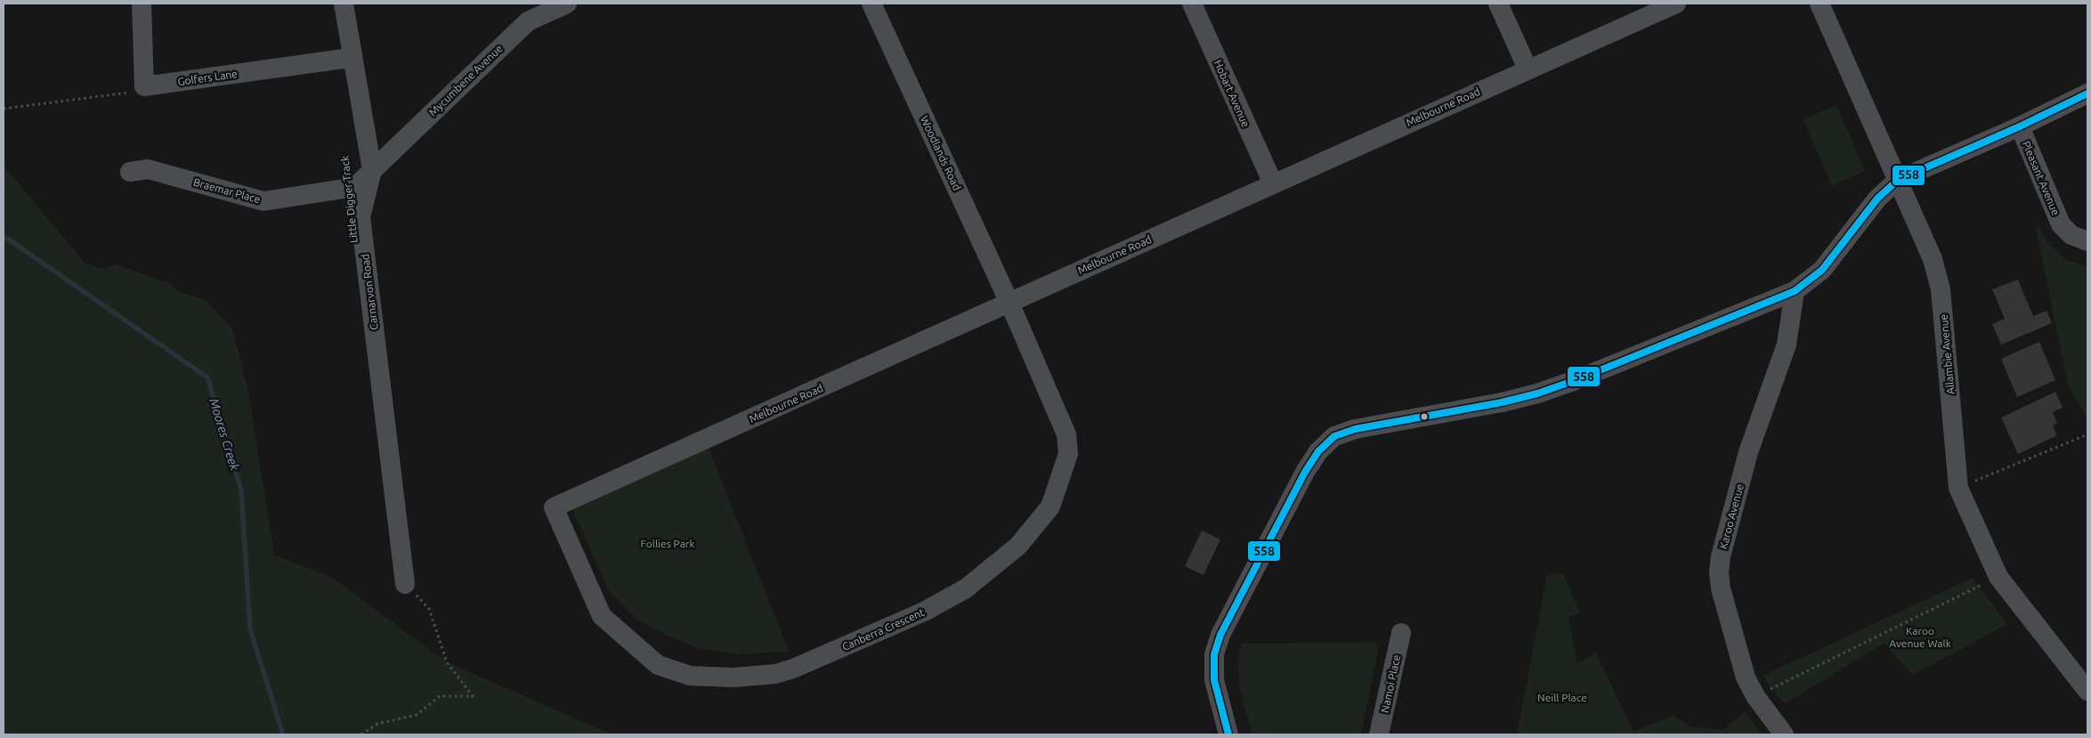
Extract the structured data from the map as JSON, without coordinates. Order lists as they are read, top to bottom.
{
  "streets": {
    "street": [
      "Golfers Lane",
      "Mycumbene Avenue",
      "Hobart Avenue",
      "Melbourne Road",
      "Woodlands Road",
      "Pleasant Avenue",
      "Braemar Place",
      "Carnarvon Road",
      "Allambie Avenue",
      "Karoo Avenue",
      "Canberra Crescent",
      "Namoi Place"
    ]
  },
  "crossings": [
    ["Golfers Lane", "Carnarvon Road"],
    ["Mycumbene Avenue", "Braemar Place"],
    ["Mycumbene Avenue", "Carnarvon Road"],
    ["Hobart Avenue", "Melbourne Road"],
    ["Melbourne Road", "Woodlands Road"],
    ["Melbourne Road", "Canberra Crescent"],
    ["Woodlands Road", "Canberra Crescent"],
    ["Braemar Place", "Carnarvon Road"]
  ],
  "water": ["Moores Creek"],
  "parks": ["Follies Park", "Karoo Avenue Walk", "Neill Place"],
  "lines": ["transit line 558"]
}
